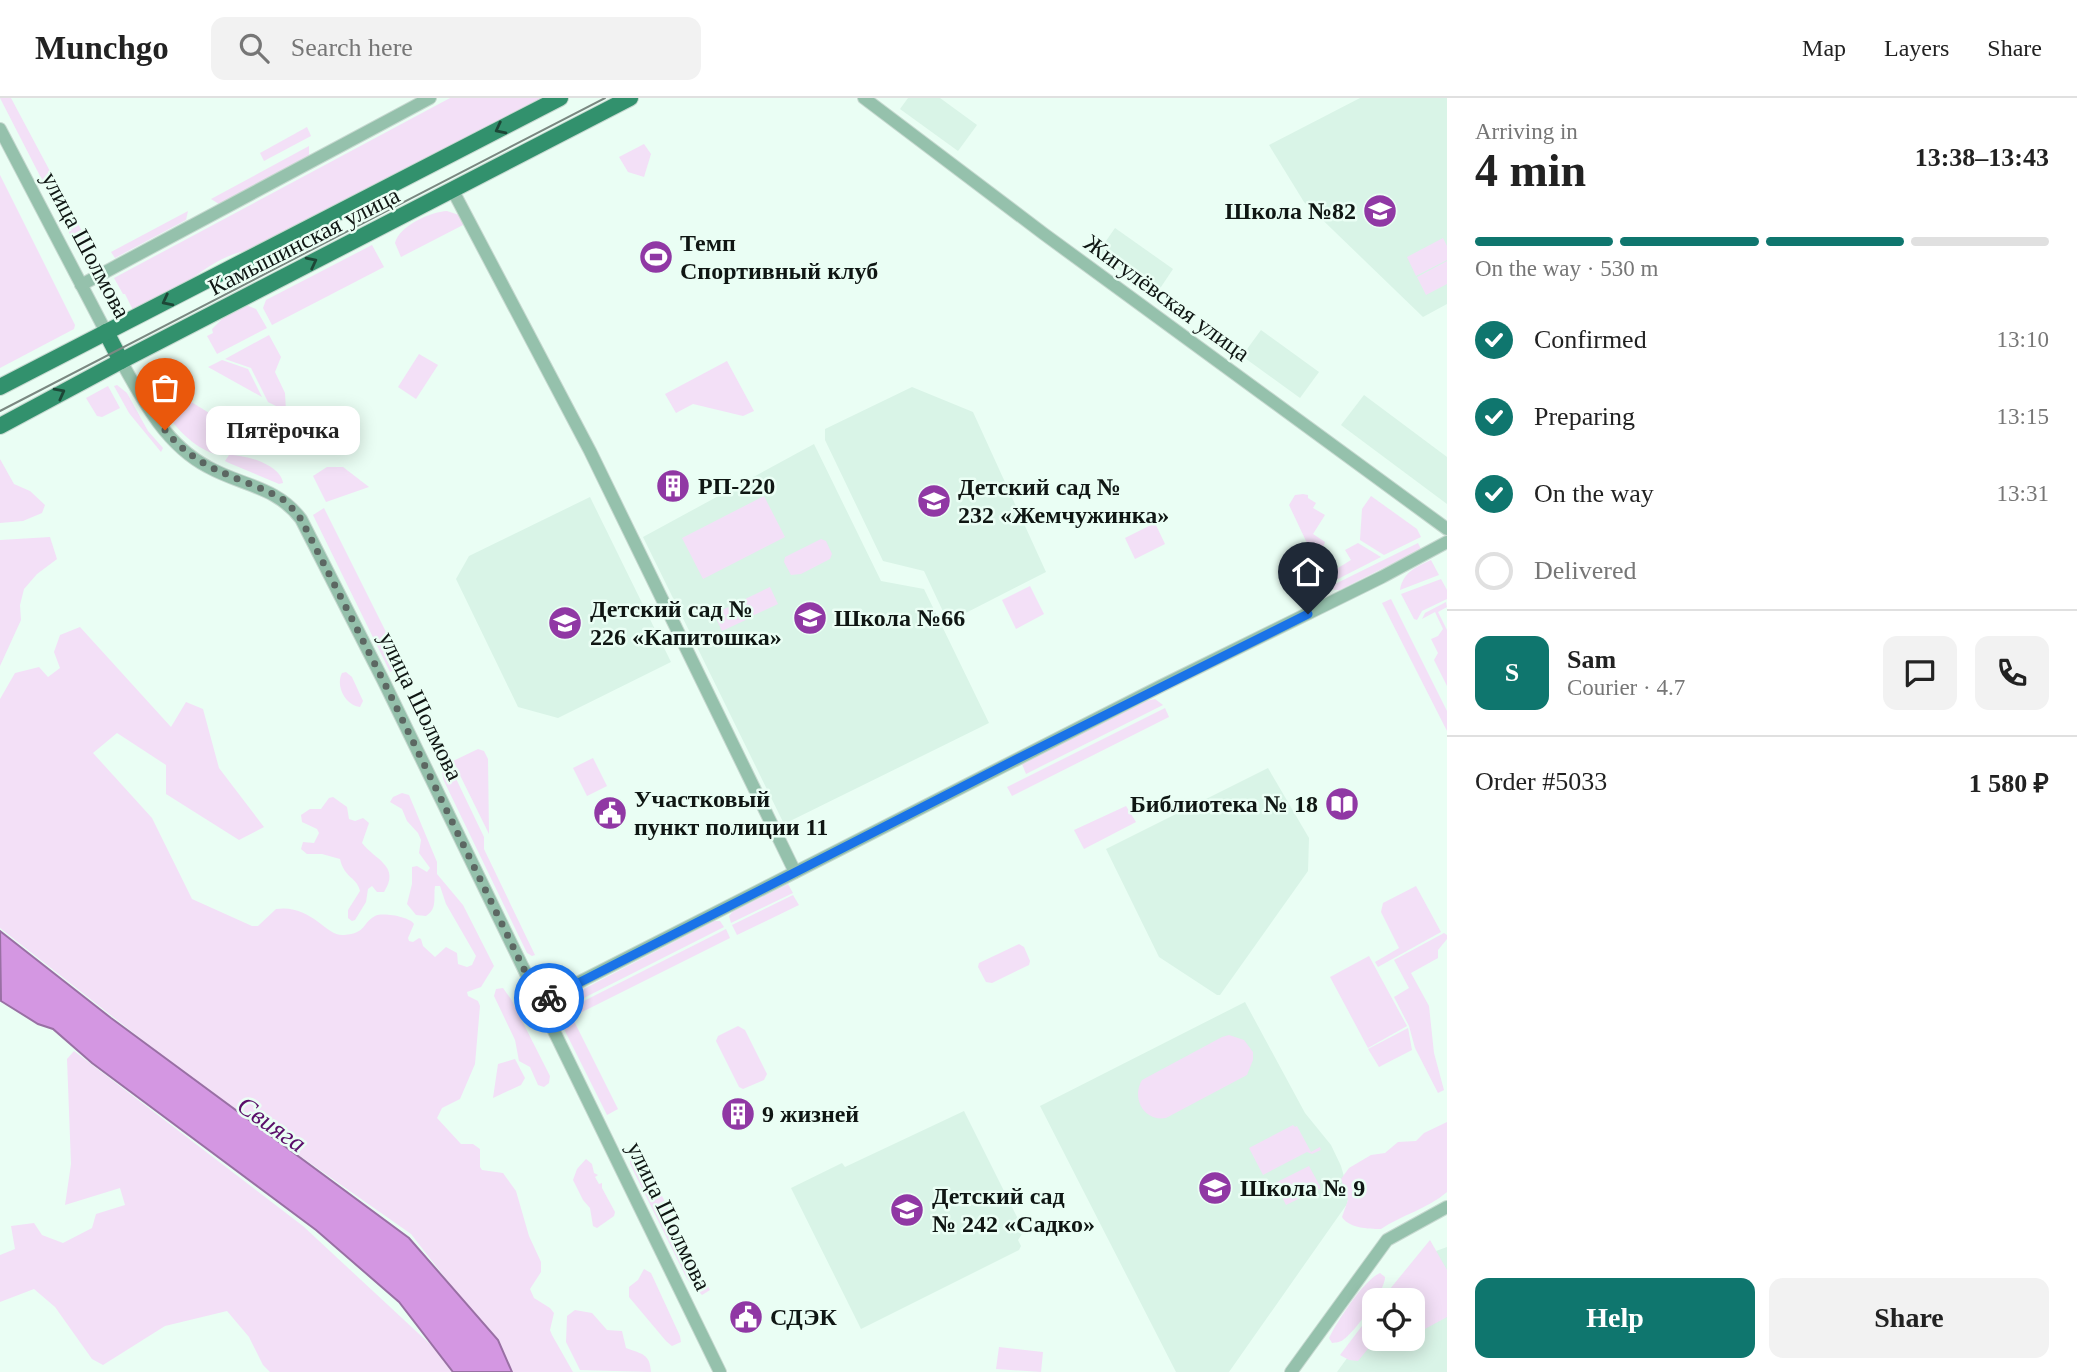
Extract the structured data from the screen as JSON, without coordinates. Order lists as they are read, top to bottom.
{
  "streets": {
    "main road": ["Камышинская улица", "улица Шолмова"],
    "street": ["Жигулёвская улица"]
  },
  "crossings": [
    ["Камышинская улица", "улица Шолмова"]
  ],
  "water": ["Свияга"],
  "places": {
    "school or university": [
      "Школа №82",
      "Детский сад № 232 «Жемчужинка»",
      "Школа №66",
      "Детский сад № 226 «Капитошка»",
      "Школа № 9",
      "Детский сад № 242 «Садко»"
    ],
    "sports": ["Темп Спортивный клуб"],
    "other": ["Пятёрочка"],
    "building": ["РП-220", "9 жизней"],
    "library": ["Библиотека № 18"],
    "public building": ["Участковый пункт полиции 11", "СДЭК"]
  },
  "page": {
    "header": "Munchgo",
    "search": "Search here",
    "nav": ["Map", "Layers", "Share"],
    "heading": ["4 min", "Arriving in", "13:38–13:43"],
    "panel": [
      "Sam",
      "Courier · 4.7",
      "Order #5033",
      "1 580 ₽"
    ],
    "bar": "On the way · 530 m",
    "list": [
      ["Confirmed", "13:10"],
      ["Preparing", "13:15"],
      ["On the way", "13:31"],
      "Delivered"
    ],
    "bubble": "Пятёрочка",
    "round": "S",
    "buttons": ["Help", "Share"]
  }
}
